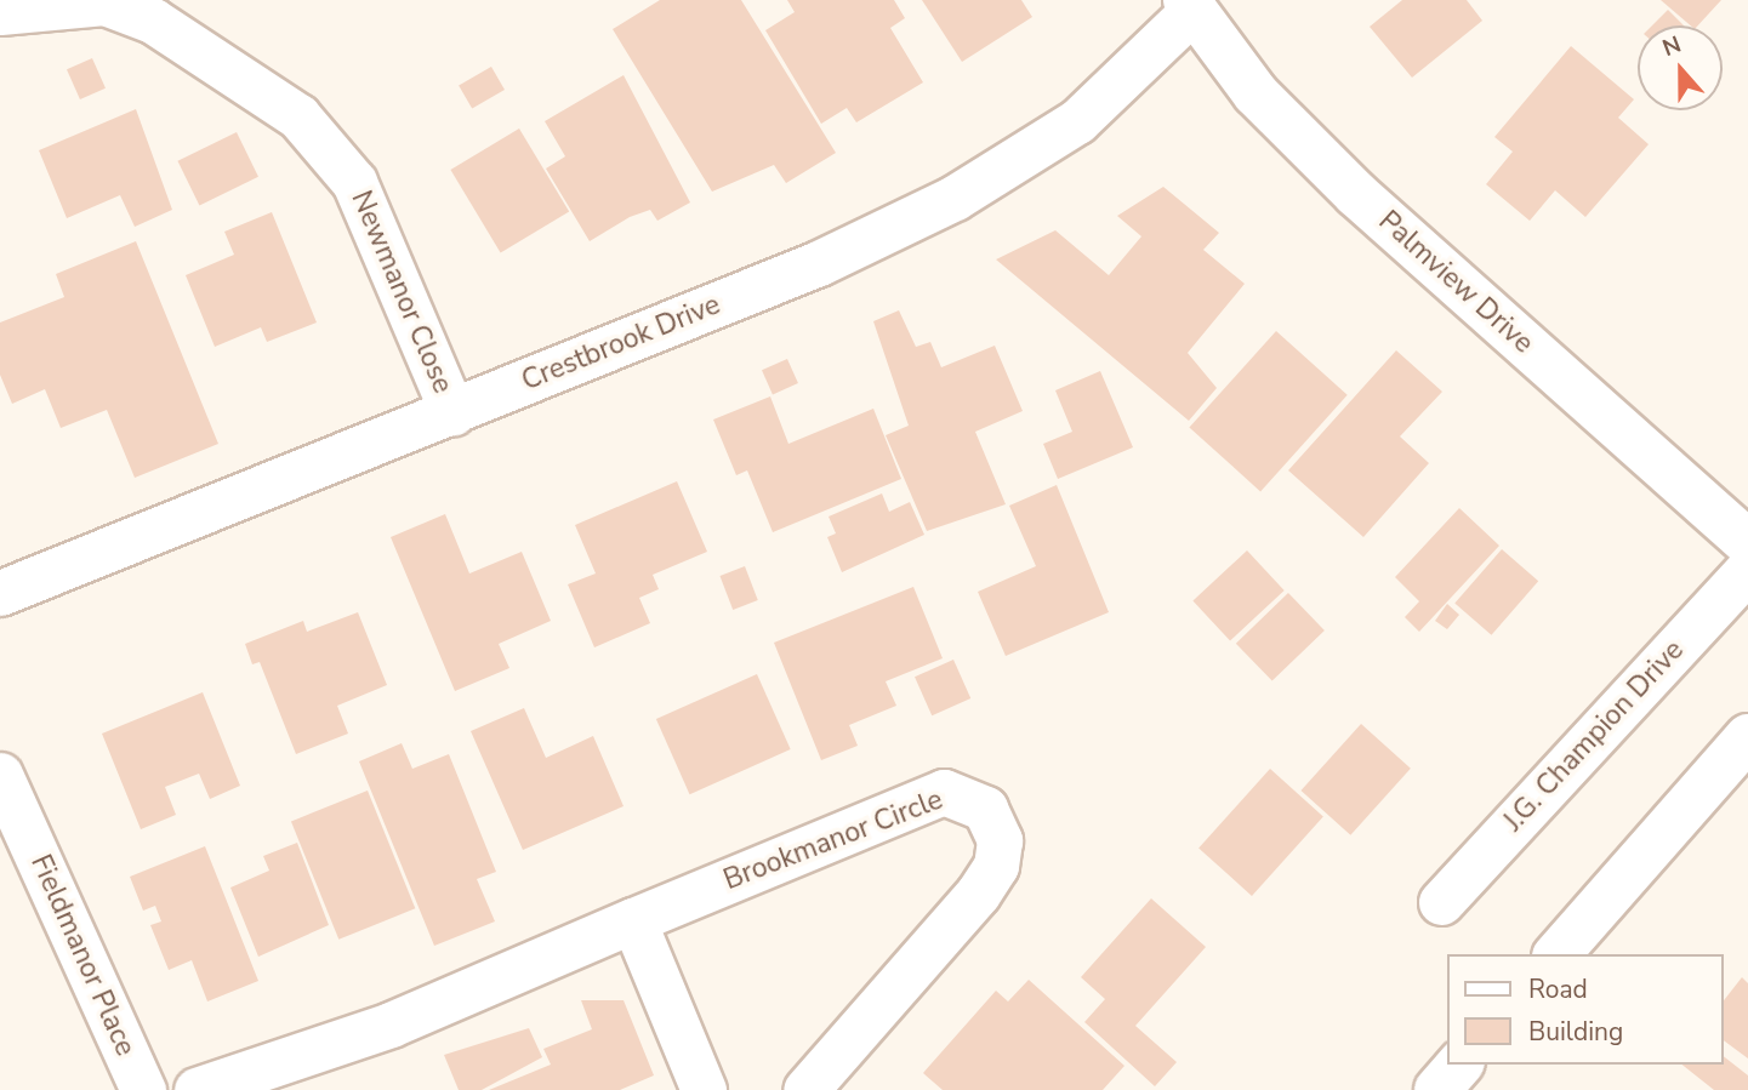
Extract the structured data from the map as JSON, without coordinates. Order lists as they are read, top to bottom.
{
  "streets": {
    "street": [
      "Palmview Drive",
      "Newmanor Close",
      "Crestbrook Drive",
      "J.G. Champion Drive",
      "Brookmanor Circle",
      "Fieldmanor Place"
    ]
  },
  "crossings": [
    ["Palmview Drive", "Crestbrook Drive"],
    ["Newmanor Close", "Crestbrook Drive"]
  ],
  "legend": ["Road", "Building"],
  "north": "top"
}
